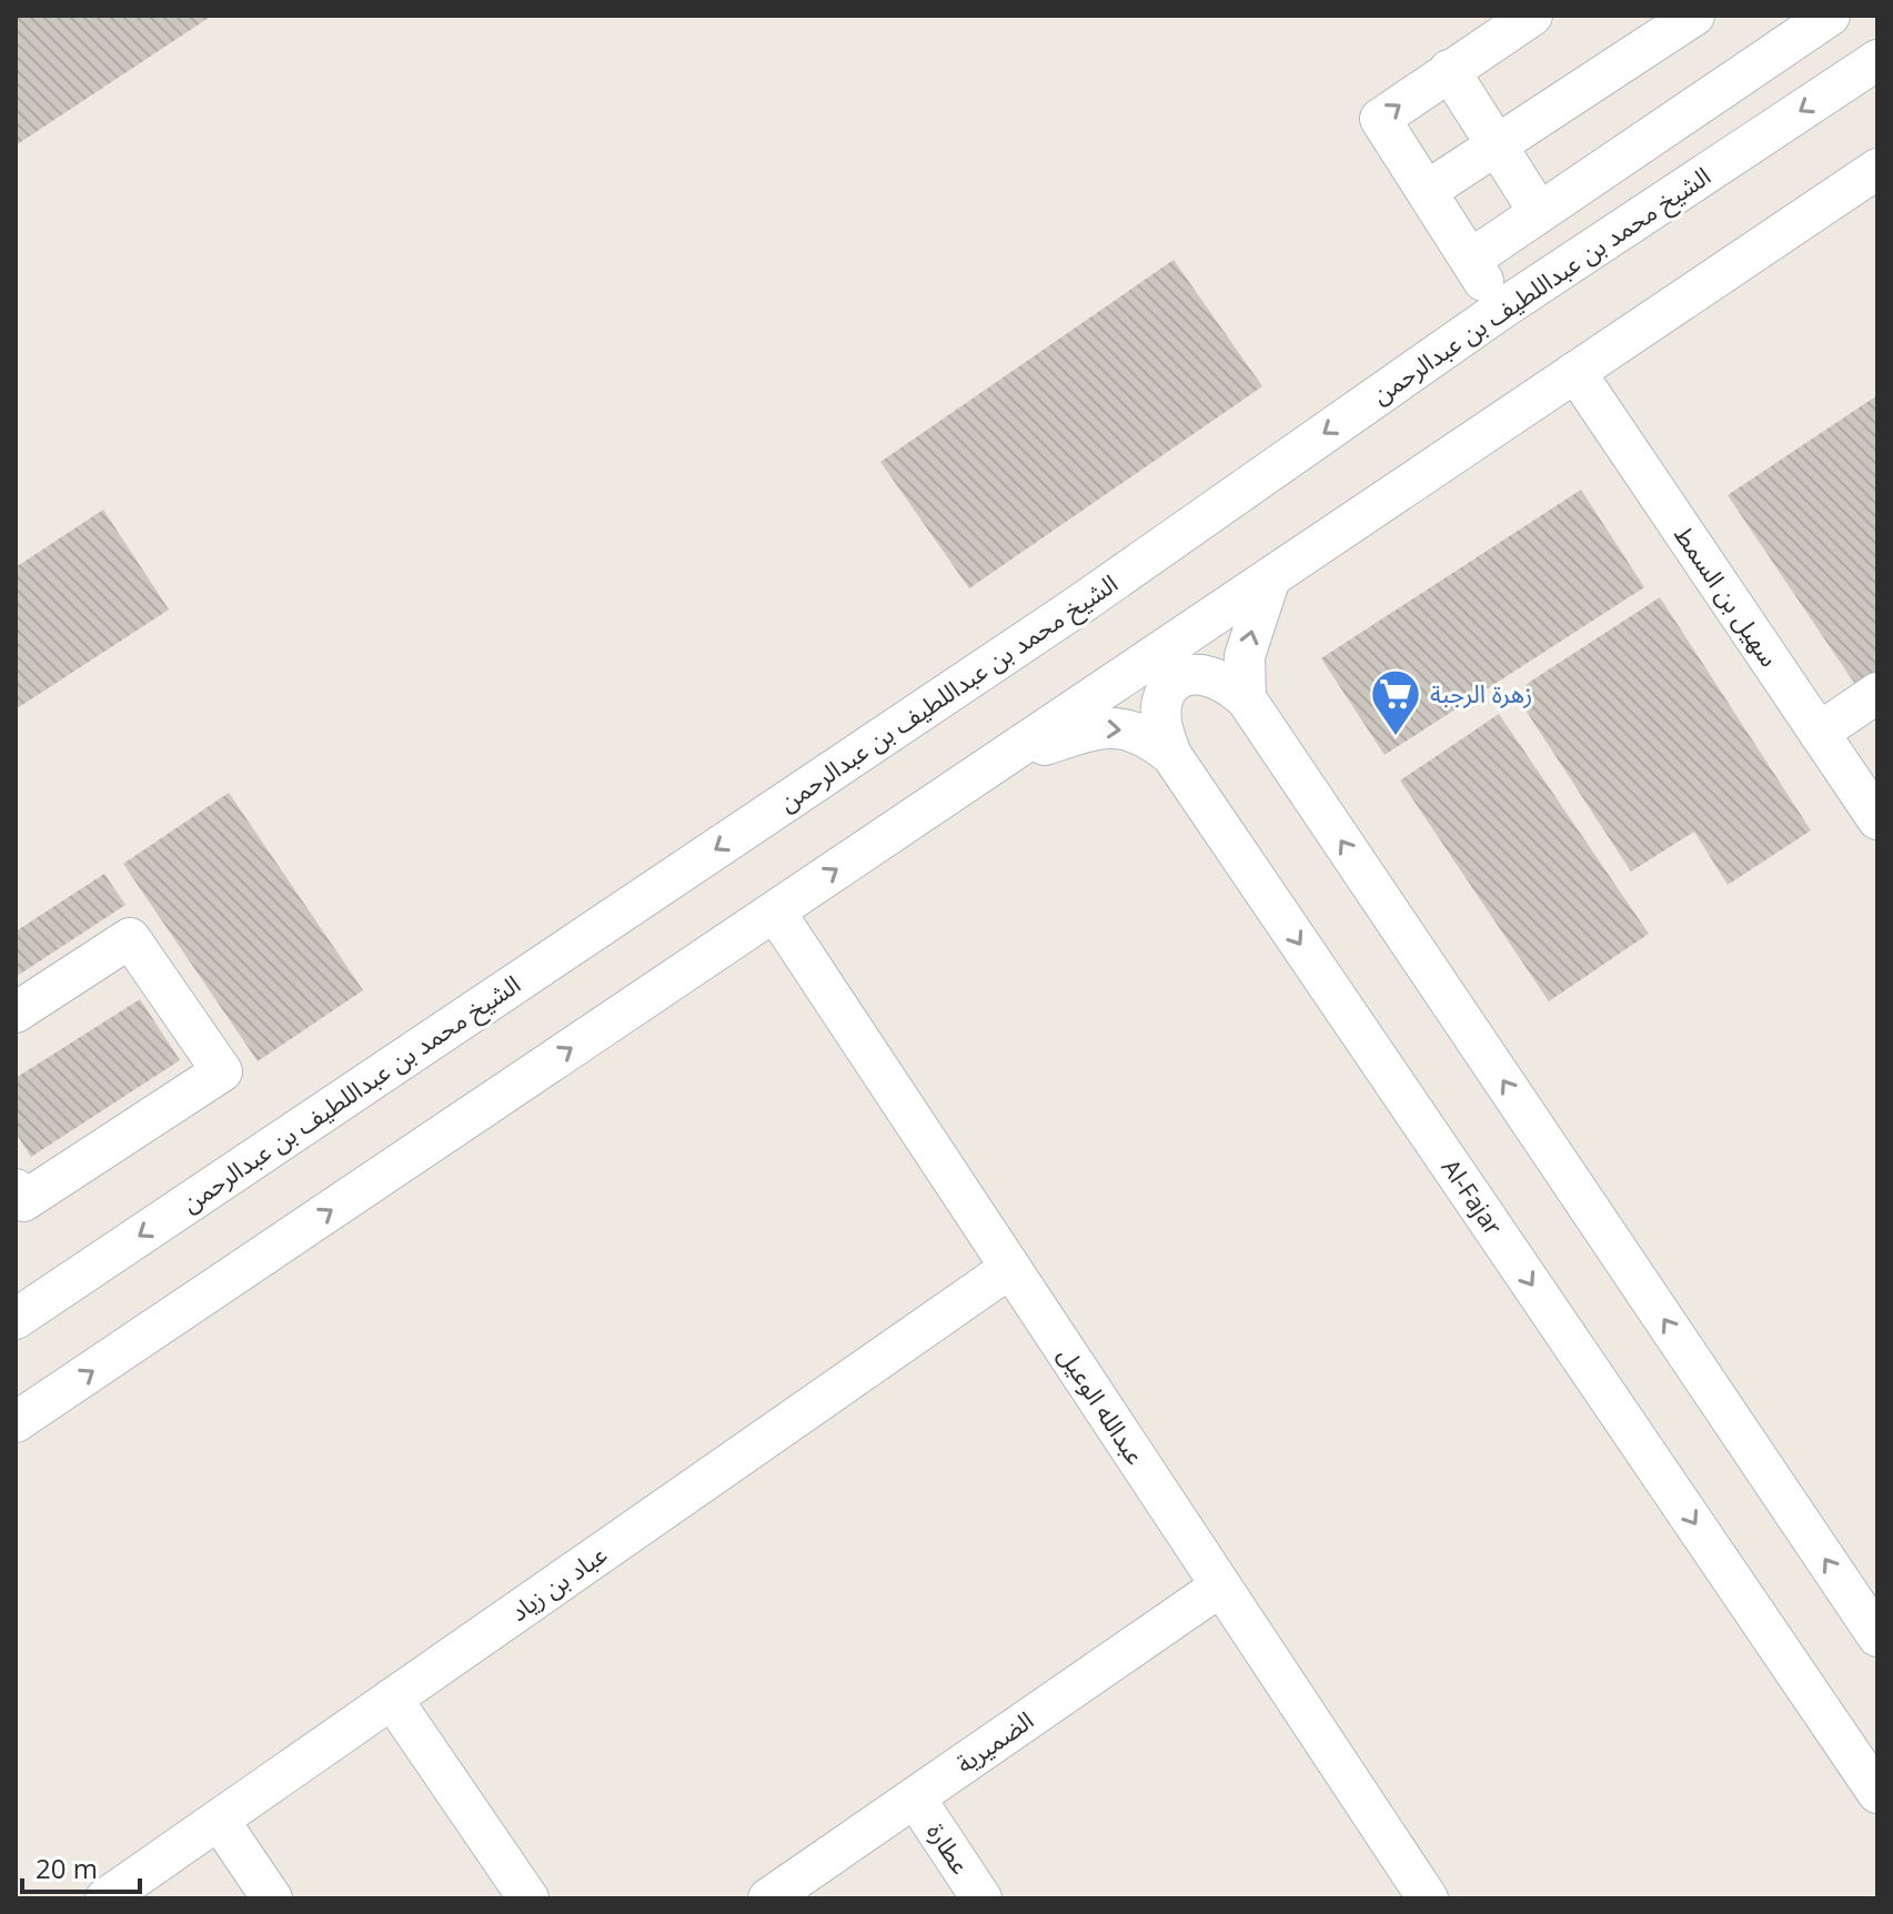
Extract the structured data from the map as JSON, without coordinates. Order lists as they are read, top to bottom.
{
  "streets": {
    "street": [
      "الشيخ محمد بن عبداللطيف بن عبدالرحمن",
      "سهيل بن السمط",
      "Al-Fajar",
      "عبدالله الوعيل",
      "عباد بن زياد",
      "الضميرية",
      "عطارة"
    ]
  },
  "crossings": [
    ["عبدالله الوعيل", "عباد بن زياد"],
    ["عبدالله الوعيل", "الضميرية"],
    ["الضميرية", "عطارة"]
  ],
  "places": {
    "supermarket": ["زهرة الرجبة"]
  },
  "scale_bar": "20 m"
}
